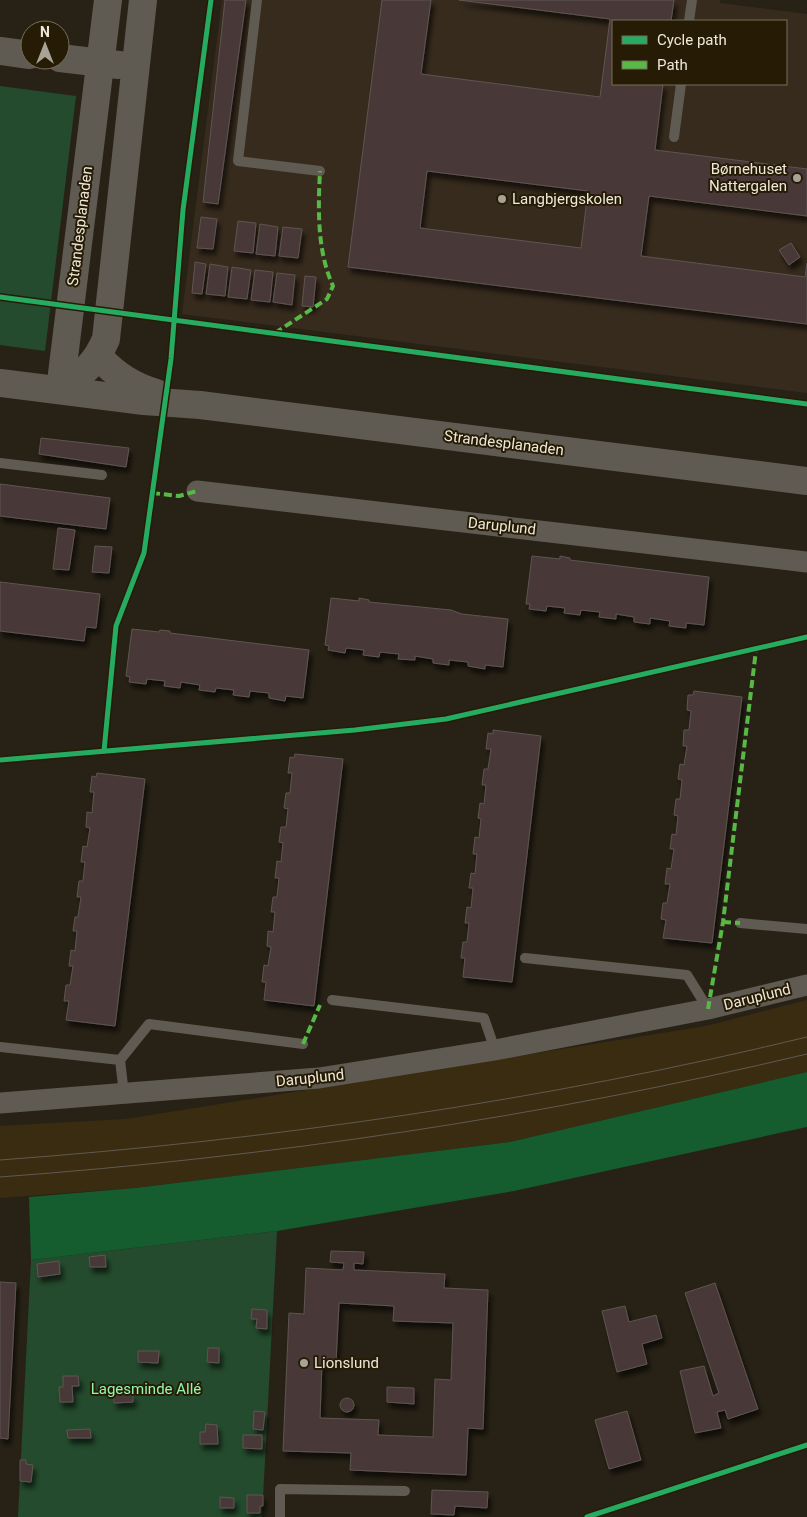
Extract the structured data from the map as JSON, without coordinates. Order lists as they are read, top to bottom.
{
  "streets": {
    "street": ["Strandesplanaden", "Daruplund"]
  },
  "parks": ["Lagesminde Allé"],
  "places": ["Børnehuset Nattergalen", "Langbjergskolen", "Lionslund"],
  "legend": ["Cycle path", "Path"],
  "north": "top"
}
